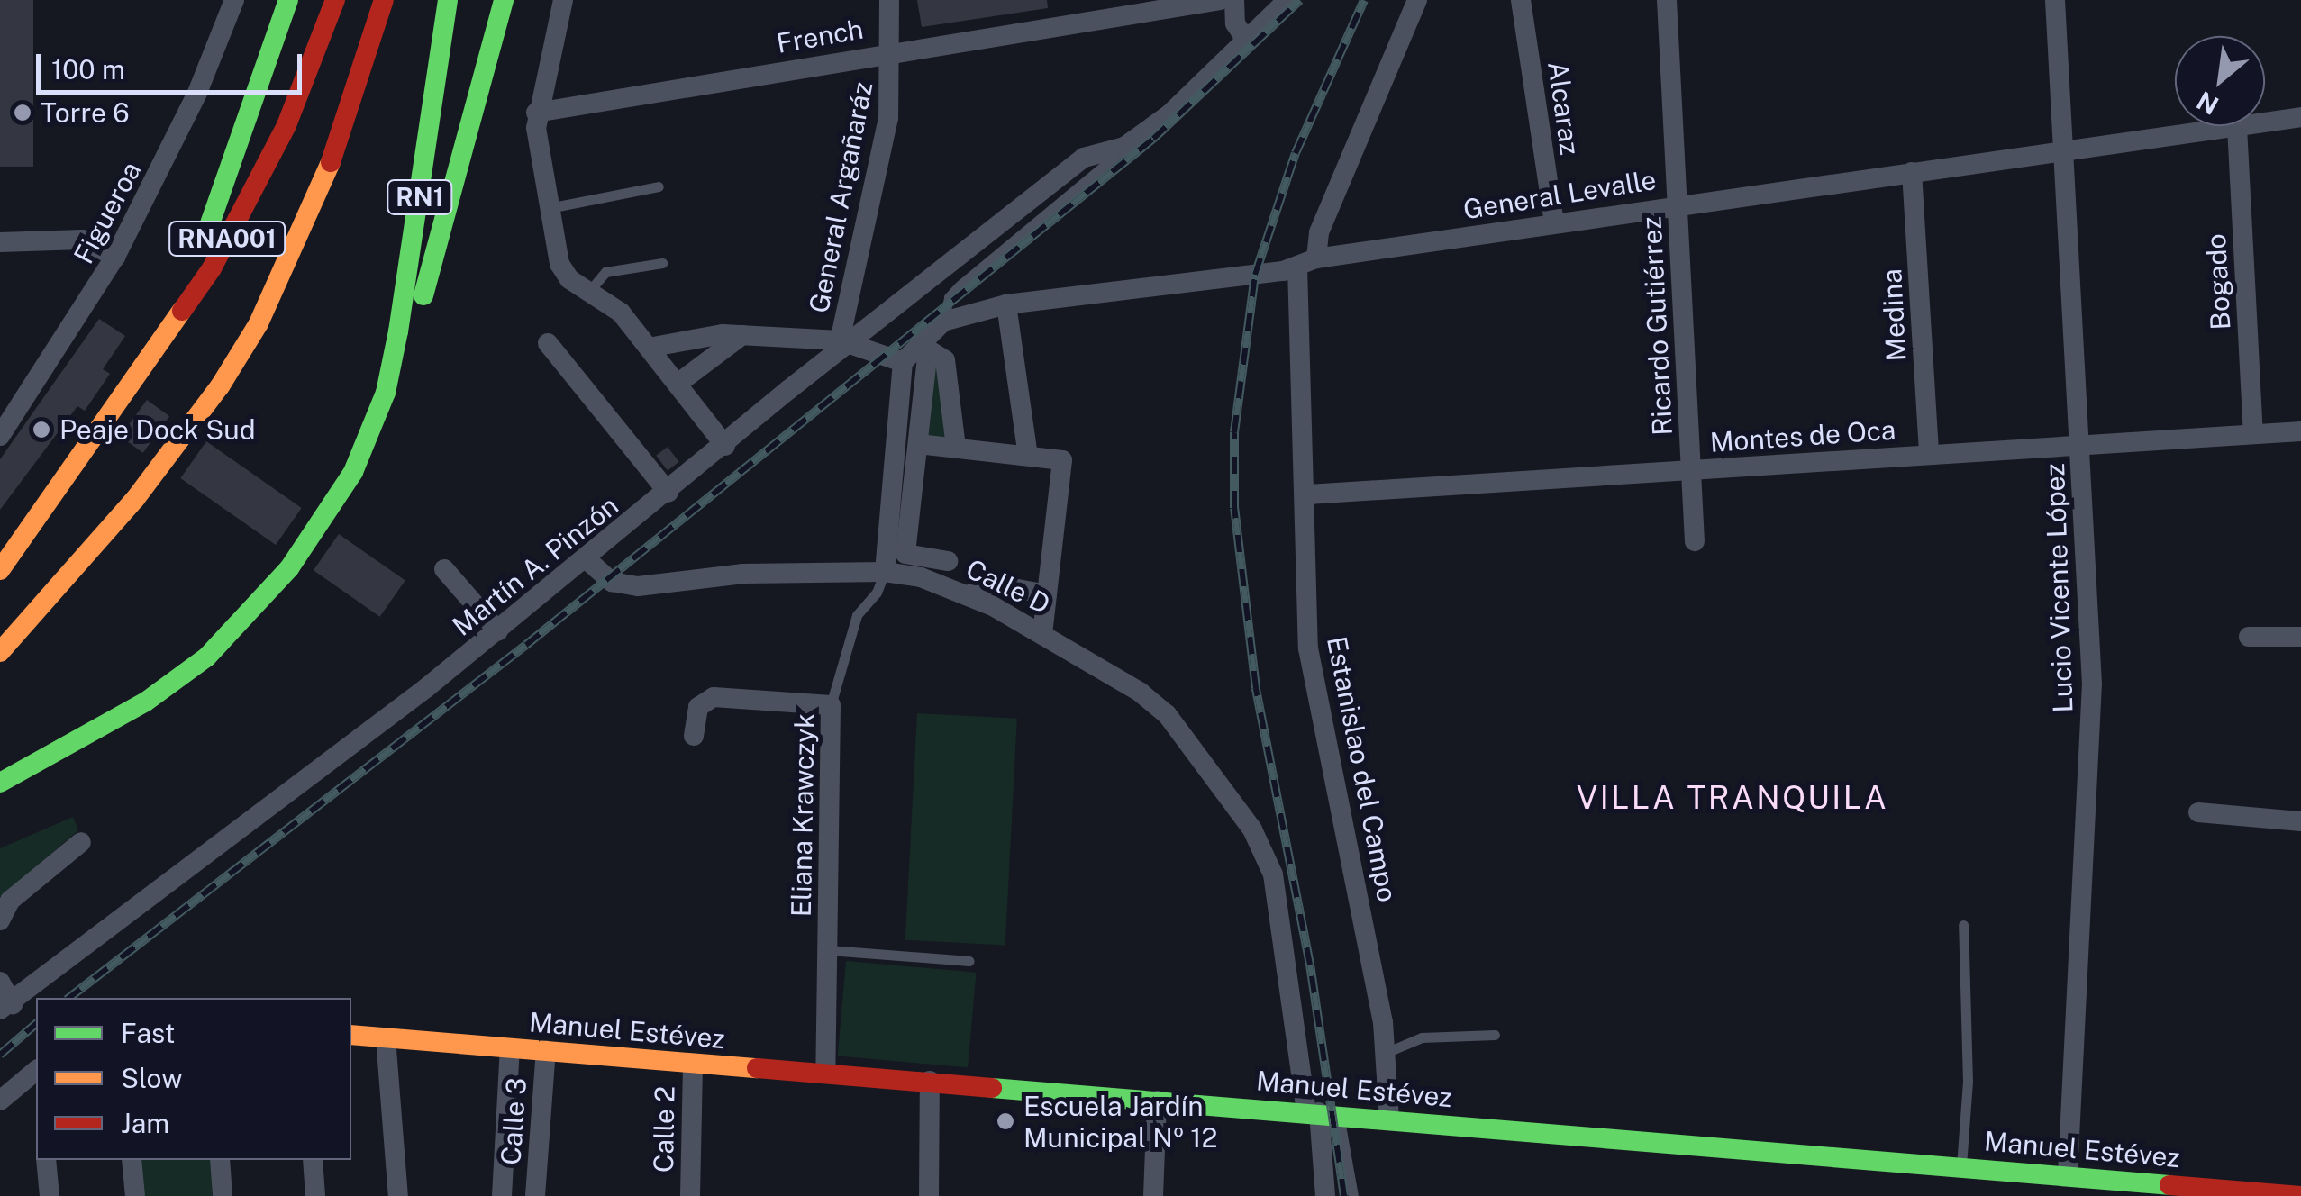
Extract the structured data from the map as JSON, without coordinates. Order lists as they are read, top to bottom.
{
  "streets": {
    "main road": ["RN1", "RNA001", "Manuel Estévez"],
    "street": [
      "French",
      "Alcaraz",
      "General Levalle",
      "General Argañaráz",
      "Figueroa",
      "Bogado",
      "Medina",
      "Ricardo Gutiérrez",
      "Montes de Oca",
      "Martín A. Pinzón",
      "Calle D",
      "Lucio Vicente López",
      "Estanislao del Campo",
      "Eliana Krawczyk",
      "Calle 3",
      "Calle 2"
    ]
  },
  "crossings": [
    ["French", "General Argañaráz"],
    ["Alcaraz", "General Levalle"],
    ["General Levalle", "Bogado"],
    ["General Levalle", "Medina"],
    ["General Levalle", "Ricardo Gutiérrez"],
    ["General Levalle", "Lucio Vicente López"],
    ["General Levalle", "Estanislao del Campo"],
    ["General Argañaráz", "Martín A. Pinzón"],
    ["Bogado", "Montes de Oca"],
    ["Medina", "Montes de Oca"],
    ["Ricardo Gutiérrez", "Montes de Oca"],
    ["Montes de Oca", "Lucio Vicente López"],
    ["Montes de Oca", "Estanislao del Campo"],
    ["Martín A. Pinzón", "Calle D"],
    ["Calle D", "Eliana Krawczyk"],
    ["Calle D", "Manuel Estévez"],
    ["Lucio Vicente López", "Manuel Estévez"],
    ["Estanislao del Campo", "Manuel Estévez"],
    ["Eliana Krawczyk", "Manuel Estévez"],
    ["Manuel Estévez", "Calle 3"],
    ["Manuel Estévez", "Calle 2"]
  ],
  "districts": ["VILLA TRANQUILA"],
  "places": ["Torre 6", "Peaje Dock Sud", "Escuela Jardín Municipal Nº 12"],
  "legend": ["Fast", "Slow", "Jam"],
  "scale_bar": "100 m",
  "north": "bottom left"
}
